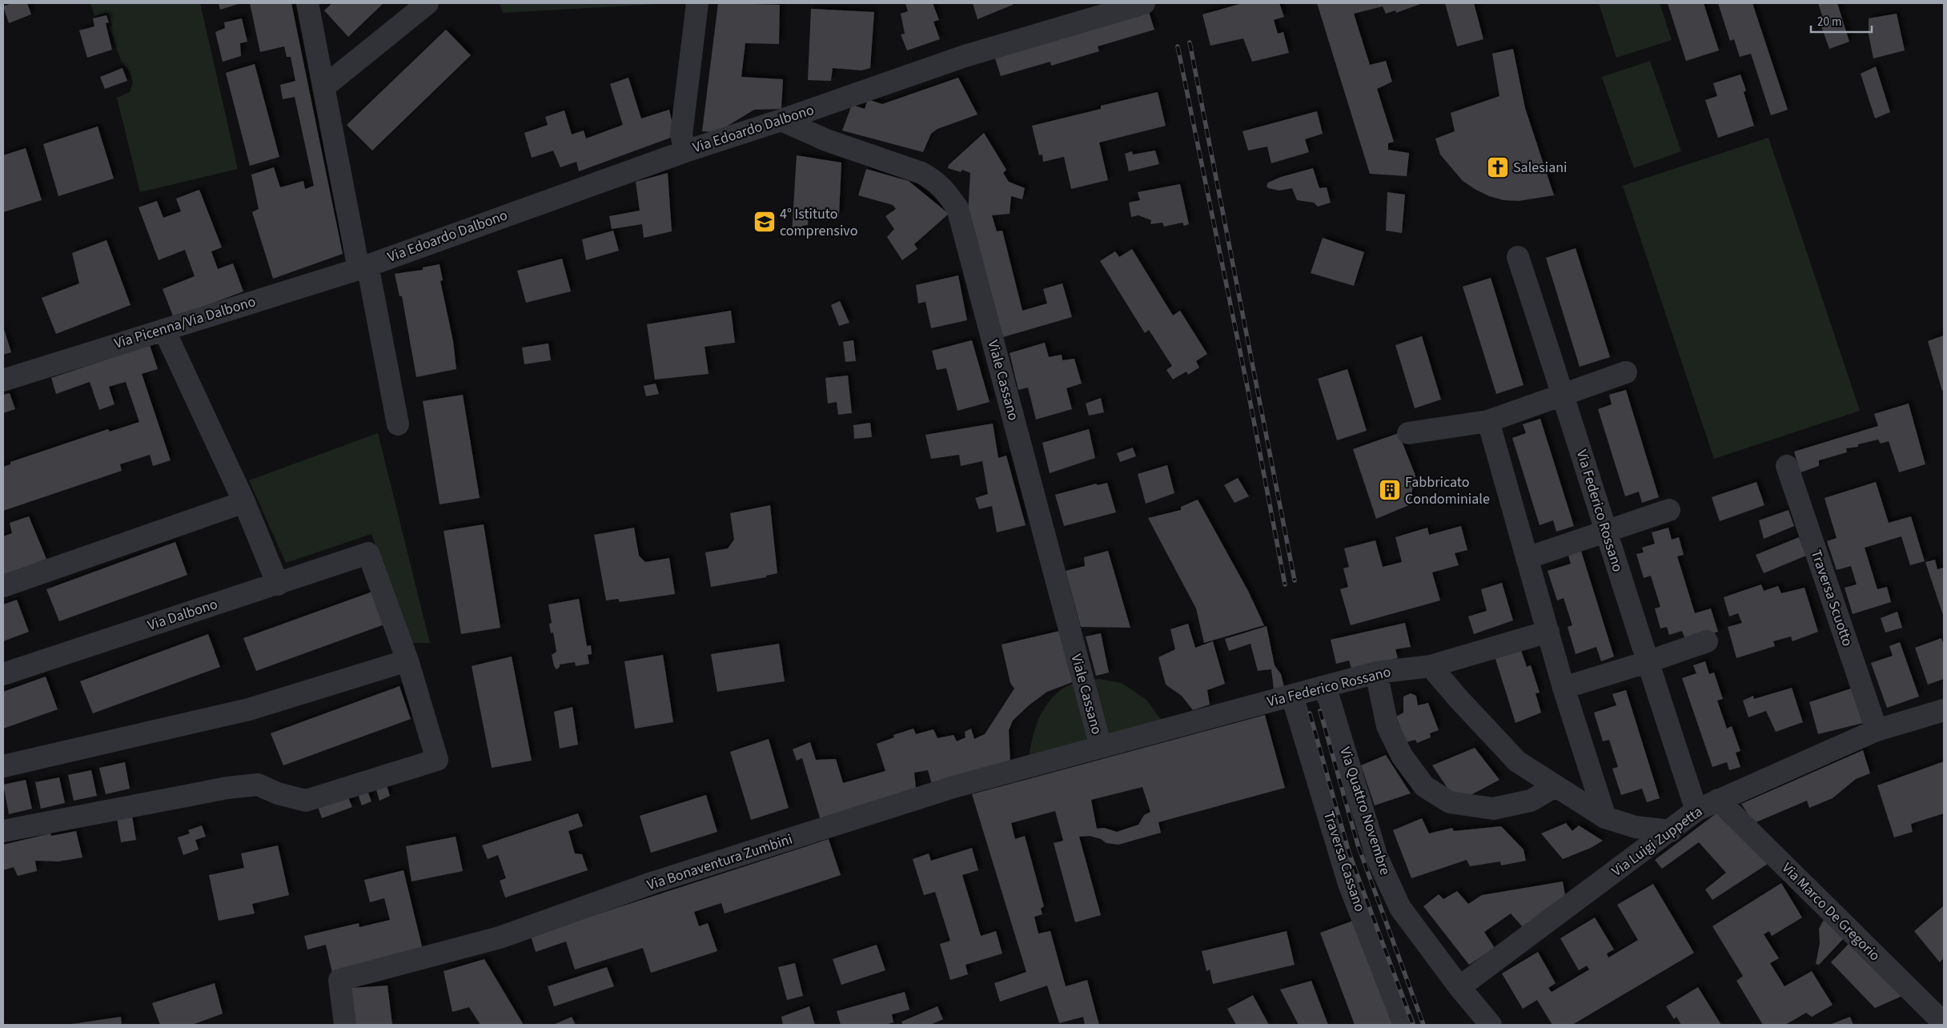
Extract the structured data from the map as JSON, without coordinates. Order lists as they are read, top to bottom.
{
  "streets": {
    "street": [
      "Via Edoardo Dalbono",
      "Via Picenna/Via Dalbono",
      "Viale Cassano",
      "Via Federico Rossano",
      "Traversa Scuotto",
      "Via Dalbono",
      "Via Quattro Novembre",
      "Via Luigi Zuppetta",
      "Traversa Cassano",
      "Via Bonaventura Zumbini",
      "Via Marco De Gregorio"
    ]
  },
  "crossings": [
    ["Via Edoardo Dalbono", "Via Picenna/Via Dalbono"],
    ["Via Edoardo Dalbono", "Viale Cassano"],
    ["Viale Cassano", "Via Federico Rossano"],
    ["Viale Cassano", "Via Bonaventura Zumbini"],
    ["Via Federico Rossano", "Via Quattro Novembre"],
    ["Via Federico Rossano", "Via Luigi Zuppetta"],
    ["Via Federico Rossano", "Traversa Cassano"],
    ["Via Federico Rossano", "Via Bonaventura Zumbini"],
    ["Traversa Scuotto", "Via Luigi Zuppetta"],
    ["Via Quattro Novembre", "Via Luigi Zuppetta"],
    ["Via Luigi Zuppetta", "Via Marco De Gregorio"]
  ],
  "places": {
    "church": ["Salesiani"],
    "school or university": ["4° Istituto comprensivo"],
    "building": ["Fabbricato Condominiale"]
  },
  "scale_bar": "20 m"
}
